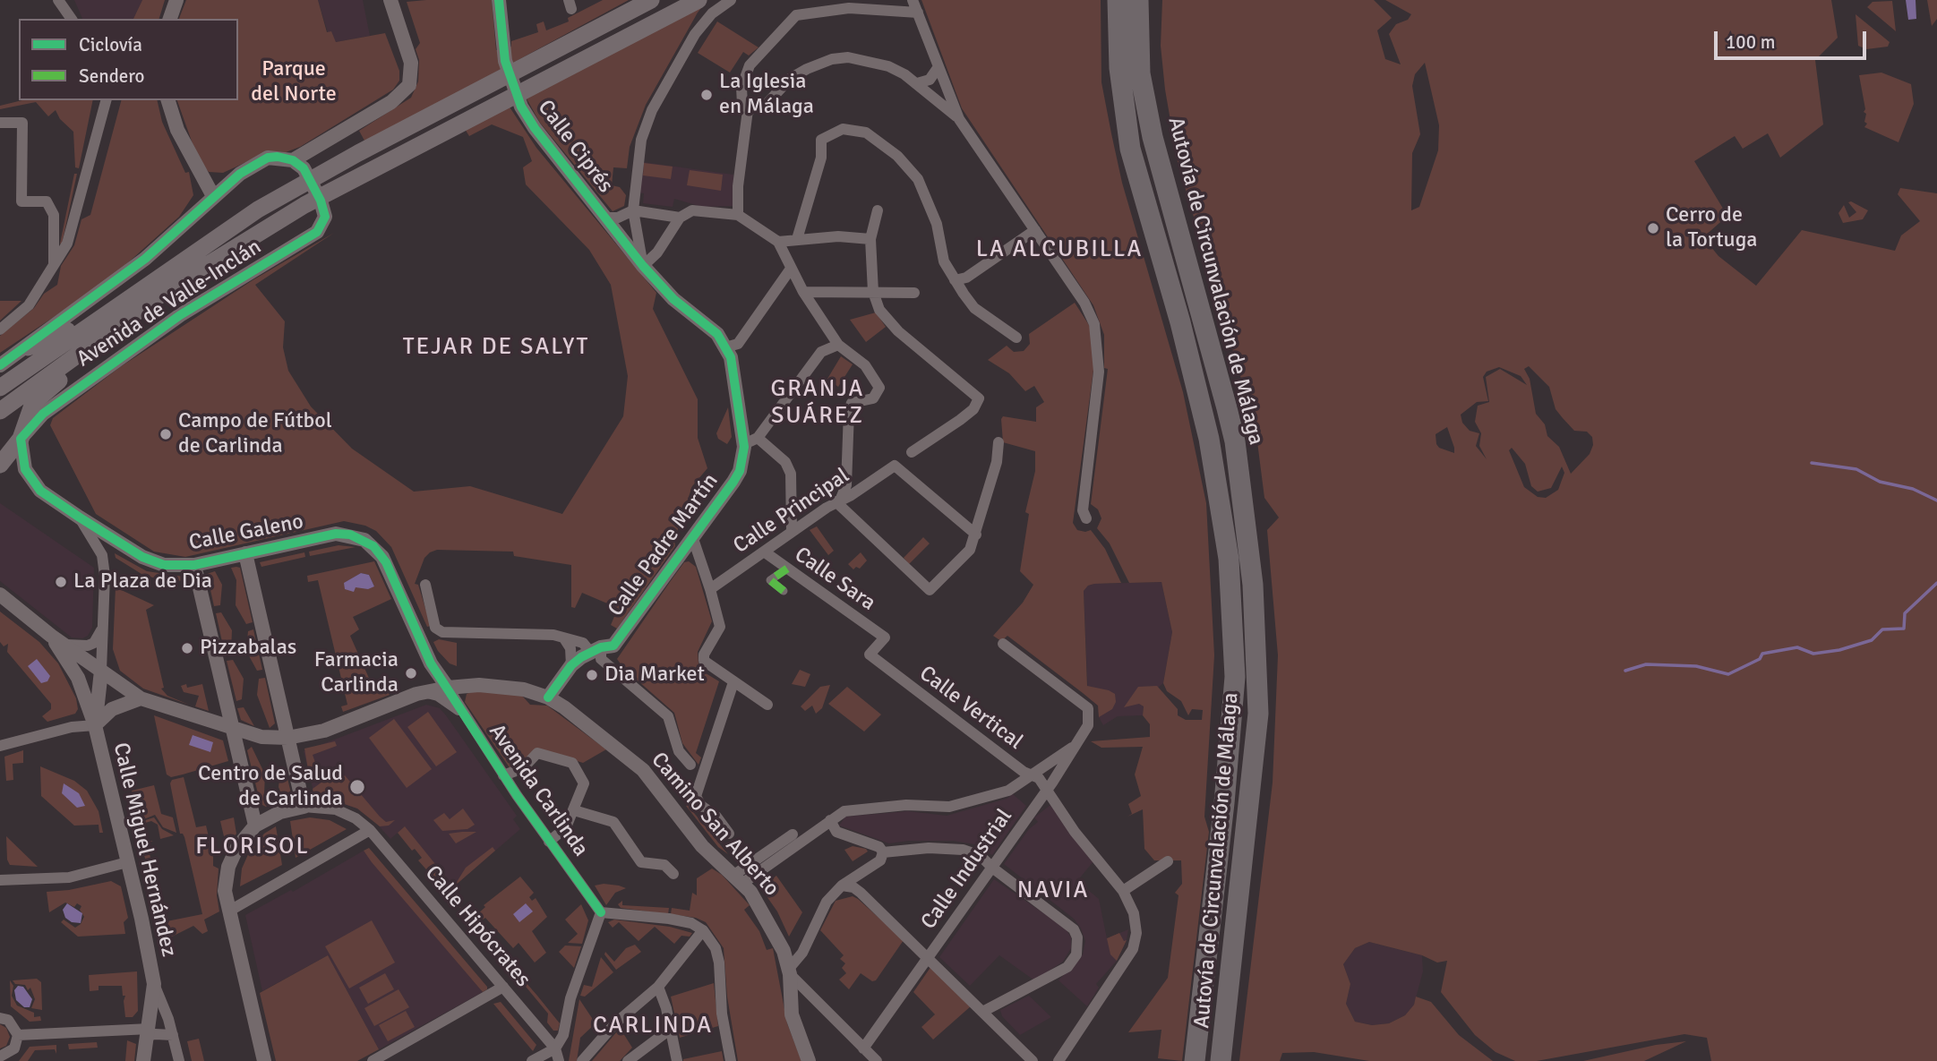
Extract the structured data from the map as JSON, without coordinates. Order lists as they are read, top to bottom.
{
  "streets": {
    "highway": ["Autovía de Circunvalación de Málaga"],
    "main road": ["Avenida de Valle-Inclán"],
    "street": [
      "Calle Ciprés",
      "Calle Principal",
      "Calle Galeno",
      "Calle Padre Martín",
      "Calle Sara",
      "Calle Vertical",
      "Avenida Carlinda",
      "Camino San Alberto",
      "Calle Miguel Hernández",
      "Calle Industrial",
      "Calle Hipócrates"
    ]
  },
  "crossings": [
    ["Calle Ciprés", "Calle Padre Martín"],
    ["Avenida de Valle-Inclán", "Calle Galeno"],
    ["Calle Principal", "Calle Padre Martín"],
    ["Calle Principal", "Calle Sara"],
    ["Calle Galeno", "Avenida Carlinda"],
    ["Calle Galeno", "Camino San Alberto"],
    ["Calle Padre Martín", "Camino San Alberto"],
    ["Calle Sara", "Calle Vertical"],
    ["Calle Vertical", "Calle Industrial"],
    ["Avenida Carlinda", "Camino San Alberto"]
  ],
  "districts": [
    "LA ALCUBILLA",
    "TEJAR DE SALYT",
    "GRANJA SUÁREZ",
    "FLORISOL",
    "NAVIA",
    "CARLINDA"
  ],
  "parks": ["Parque del Norte"],
  "places": [
    "La Iglesia en Málaga",
    "Cerro de la Tortuga",
    "Campo de Fútbol de Carlinda",
    "La Plaza de Dia",
    "Pizzabalas",
    "Farmacia Carlinda",
    "Dia Market",
    "Centro de Salud de Carlinda"
  ],
  "legend": ["Ciclovía", "Sendero"],
  "scale_bar": "100 m"
}
